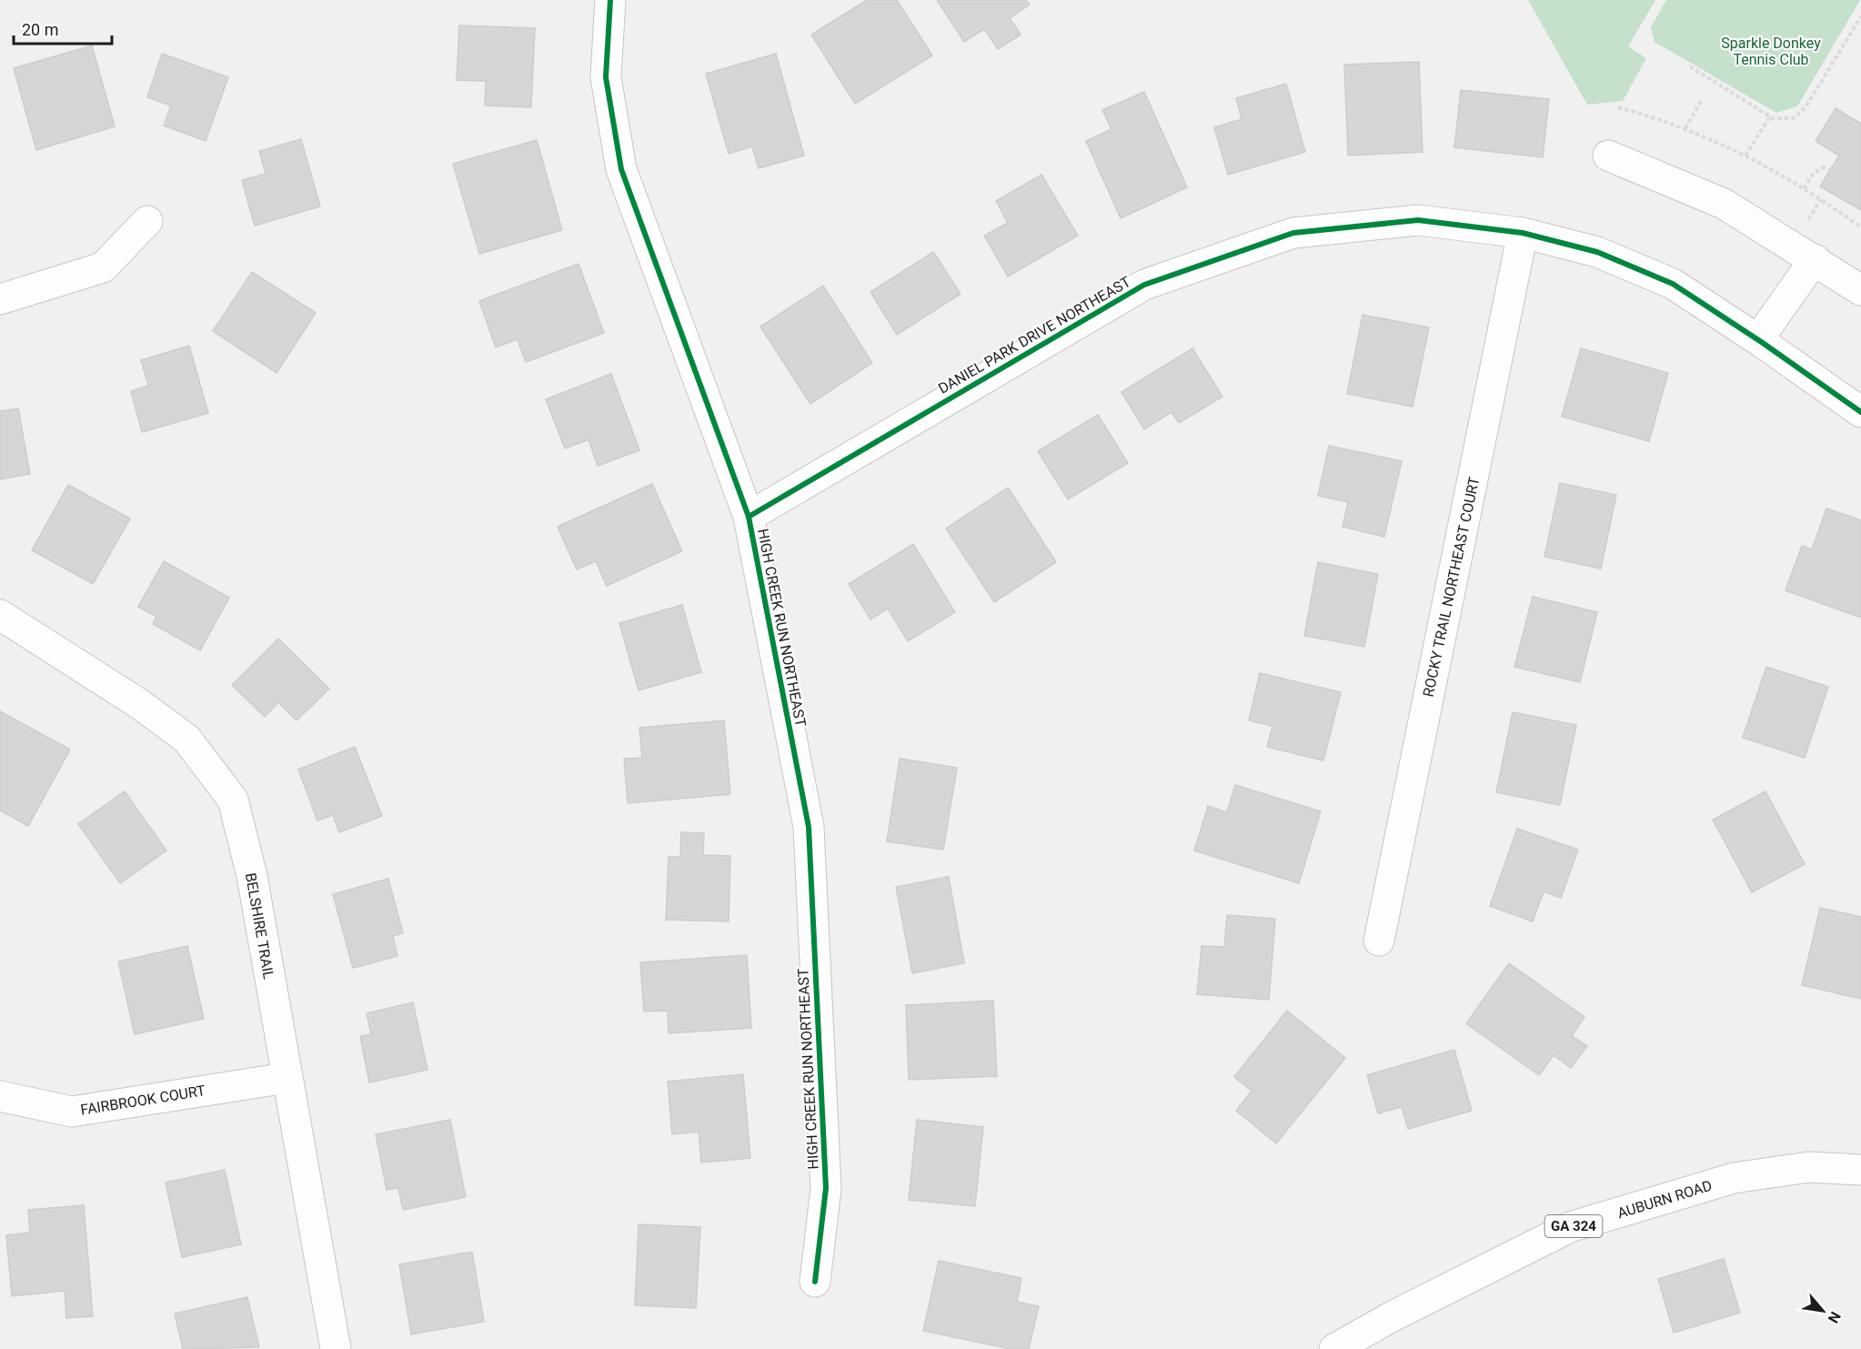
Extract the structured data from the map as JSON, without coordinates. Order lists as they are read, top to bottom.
{
  "streets": {
    "street": [
      "DANIEL PARK DRIVE NORTHEAST",
      "ROCKY TRAIL NORTHEAST COURT",
      "HIGH CREEK RUN NORTHEAST",
      "BELSHIRE TRAIL",
      "FAIRBROOK COURT",
      "AUBURN ROAD",
      "GA 324"
    ]
  },
  "crossings": [
    ["DANIEL PARK DRIVE NORTHEAST", "ROCKY TRAIL NORTHEAST COURT"],
    ["DANIEL PARK DRIVE NORTHEAST", "HIGH CREEK RUN NORTHEAST"],
    ["BELSHIRE TRAIL", "FAIRBROOK COURT"]
  ],
  "parks": ["Sparkle Donkey Tennis Club"],
  "scale_bar": "20 m",
  "north": "bottom right"
}
